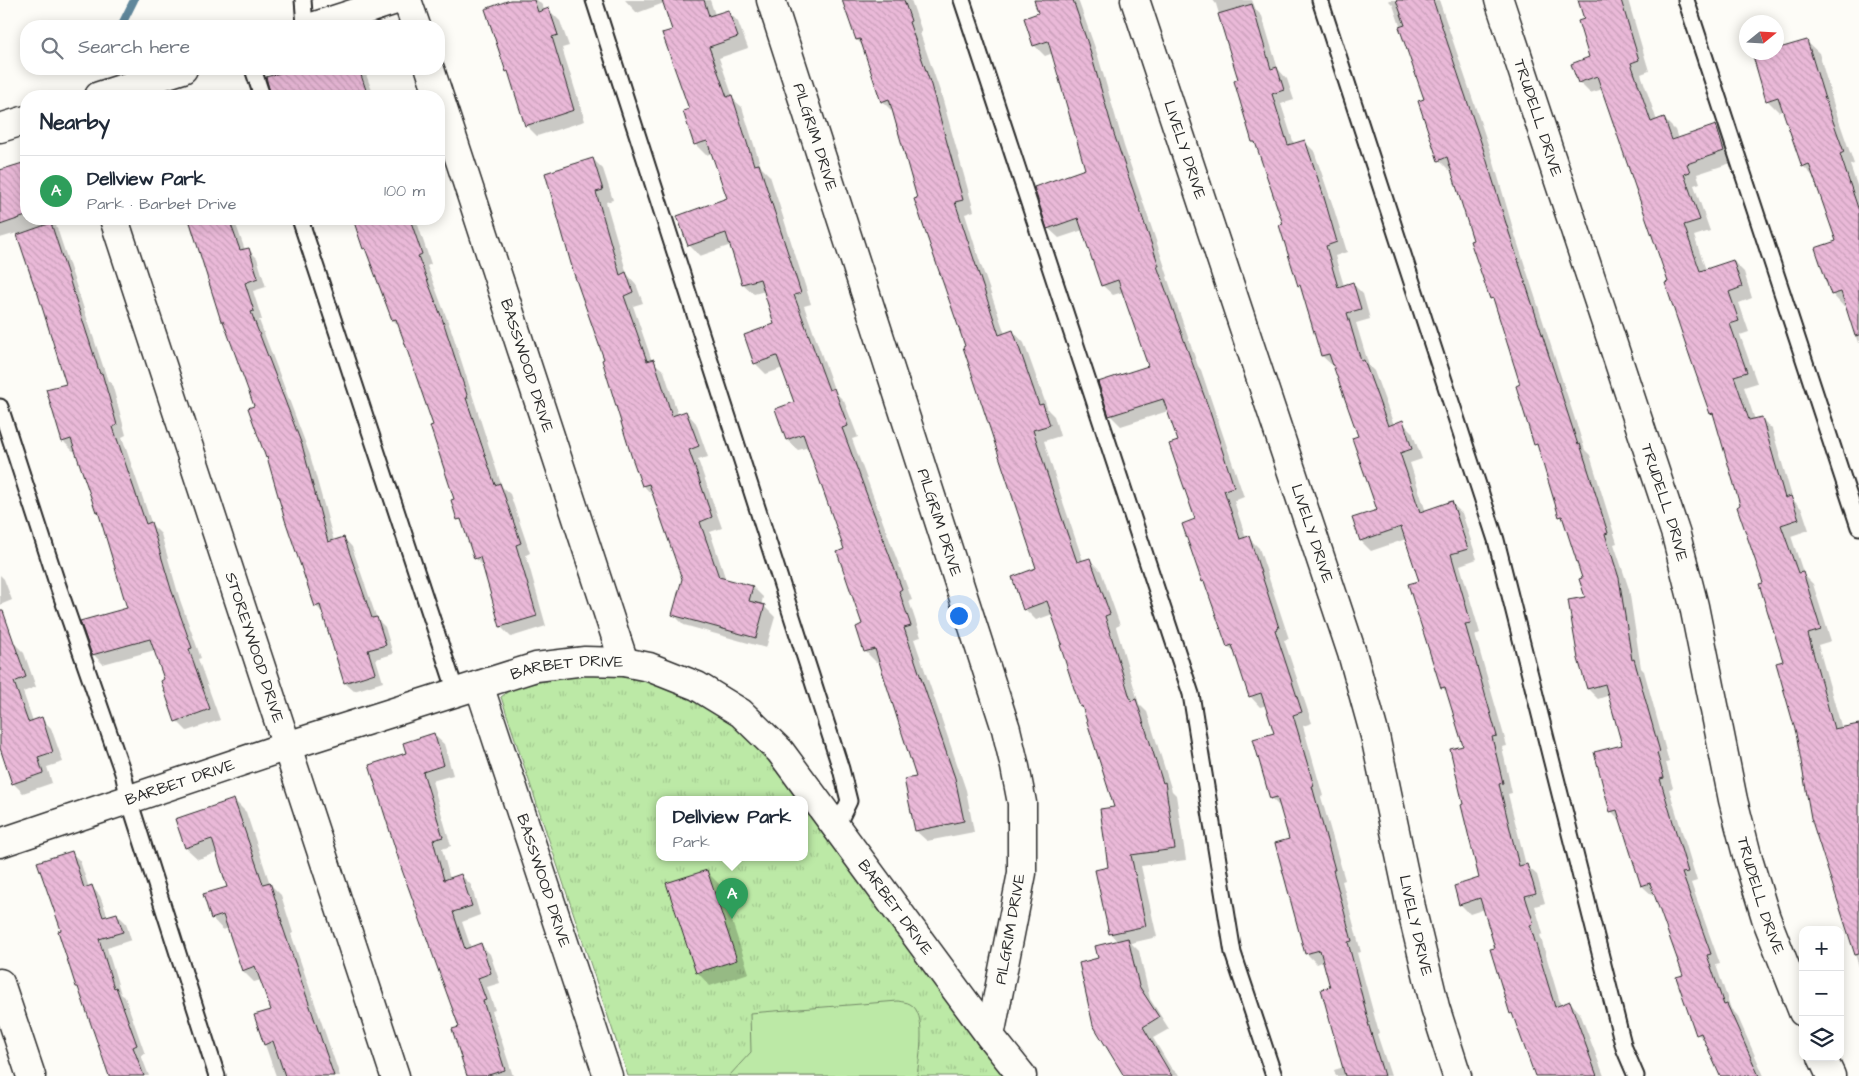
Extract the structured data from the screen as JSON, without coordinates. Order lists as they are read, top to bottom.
{
  "streets": {
    "street": [
      "TRUDELL DRIVE",
      "PILGRIM DRIVE",
      "LIVELY DRIVE",
      "BASSWOOD DRIVE",
      "STOREYWOOD DRIVE",
      "BARBET DRIVE"
    ]
  },
  "crossings": [
    ["PILGRIM DRIVE", "BARBET DRIVE"],
    ["BASSWOOD DRIVE", "BARBET DRIVE"],
    ["STOREYWOOD DRIVE", "BARBET DRIVE"]
  ],
  "north": "right",
  "page": {
    "search": "Search here",
    "heading": "Nearby",
    "list": [
      {
        "mark": "A",
        "name": "Dellview Park",
        "note": "Park · Barbet Drive",
        "value": "100 m"
      }
    ],
    "popup": ["Dellview Park", "Park"],
    "pins": "A",
    "map_buttons": ["+", "−"]
  }
}
